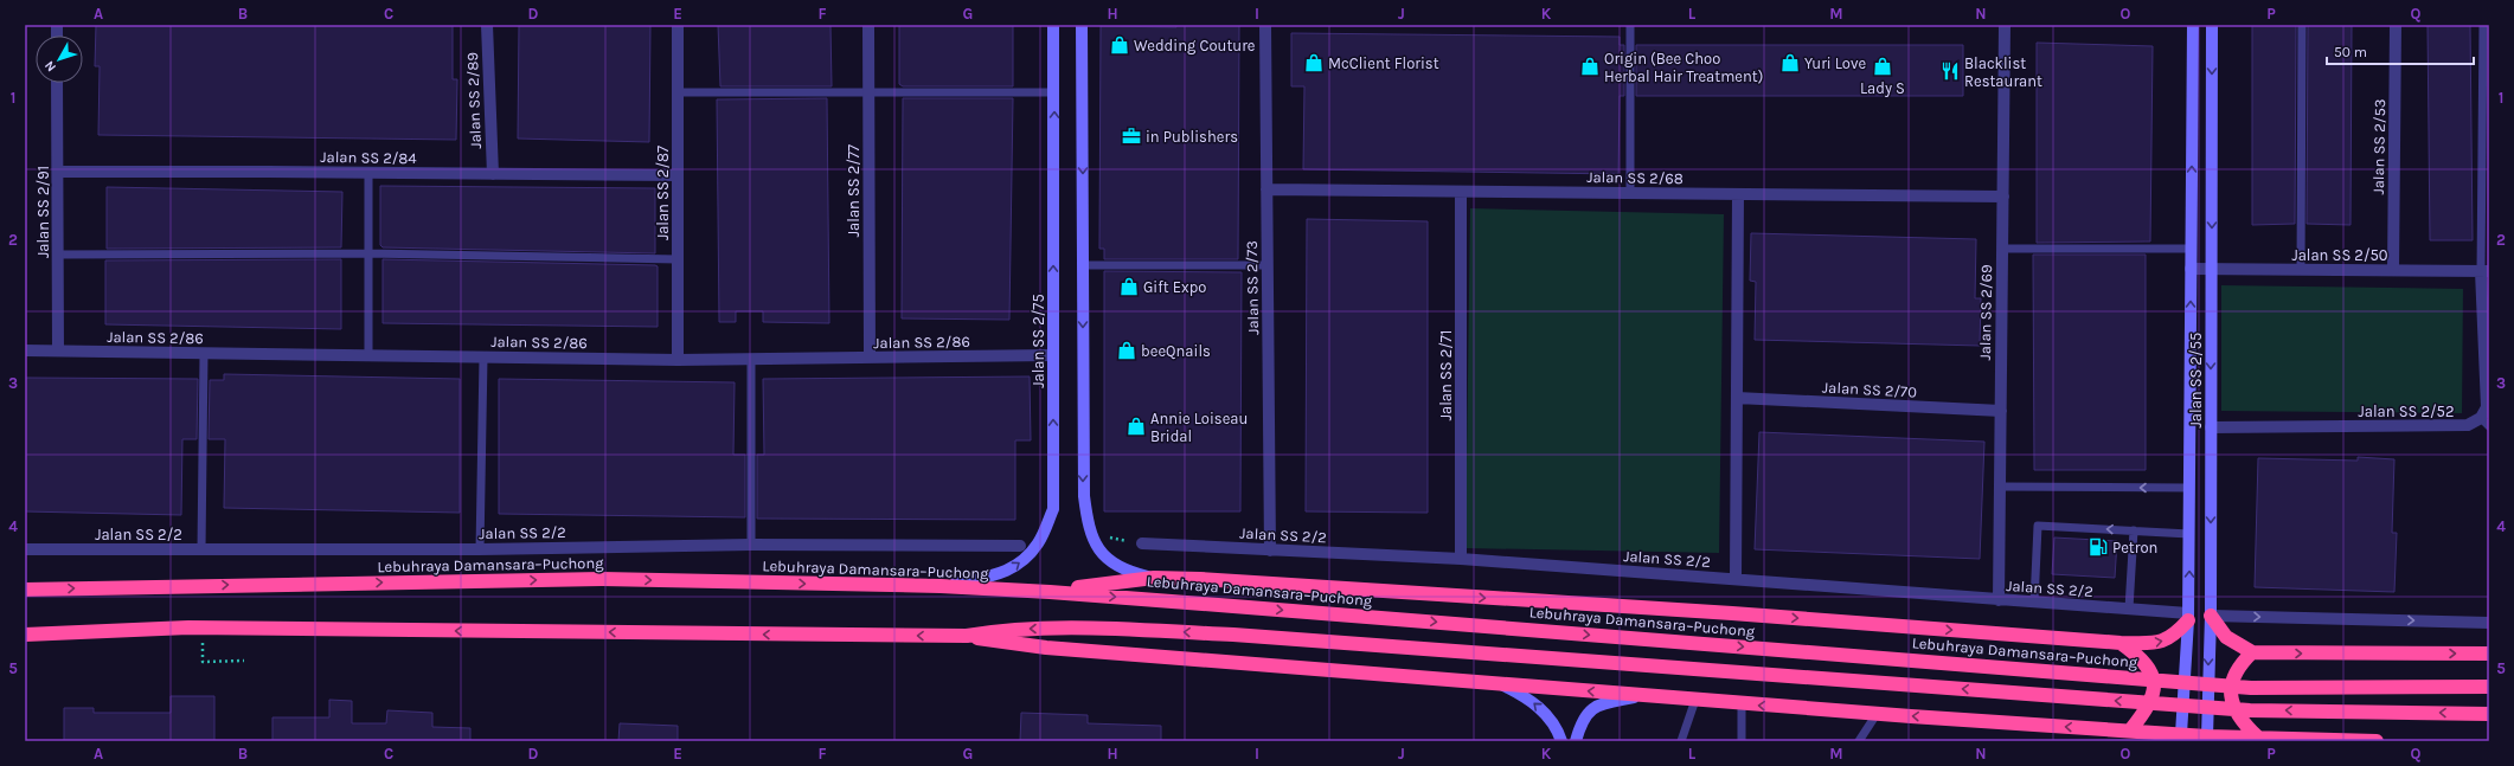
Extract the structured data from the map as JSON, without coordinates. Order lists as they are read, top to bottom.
{
  "streets": {
    "highway": ["Lebuhraya Damansara–Puchong"],
    "street": [
      "Jalan SS 2/89",
      "Jalan SS 2/53",
      "Jalan SS 2/84",
      "Jalan SS 2/68",
      "Jalan SS 2/77",
      "Jalan SS 2/87",
      "Jalan SS 2/91",
      "Jalan SS 2/50",
      "Jalan SS 2/73",
      "Jalan SS 2/69",
      "Jalan SS 2/86",
      "Jalan SS 2/75",
      "Jalan SS 2/71",
      "Jalan SS 2/55",
      "Jalan SS 2/70",
      "Jalan SS 2/52",
      "Jalan SS 2/2"
    ]
  },
  "crossings": [
    ["Jalan SS 2/89", "Jalan SS 2/84"],
    ["Jalan SS 2/53", "Jalan SS 2/50"],
    ["Jalan SS 2/84", "Jalan SS 2/87"],
    ["Jalan SS 2/84", "Jalan SS 2/91"],
    ["Jalan SS 2/68", "Jalan SS 2/73"],
    ["Jalan SS 2/68", "Jalan SS 2/69"],
    ["Jalan SS 2/68", "Jalan SS 2/71"],
    ["Jalan SS 2/77", "Jalan SS 2/86"],
    ["Jalan SS 2/87", "Jalan SS 2/86"],
    ["Jalan SS 2/91", "Jalan SS 2/86"],
    ["Jalan SS 2/50", "Jalan SS 2/55"],
    ["Jalan SS 2/50", "Jalan SS 2/52"],
    ["Jalan SS 2/73", "Jalan SS 2/2"],
    ["Jalan SS 2/69", "Jalan SS 2/70"],
    ["Jalan SS 2/69", "Jalan SS 2/2"],
    ["Jalan SS 2/86", "Jalan SS 2/75"],
    ["Jalan SS 2/75", "Lebuhraya Damansara–Puchong"],
    ["Jalan SS 2/71", "Jalan SS 2/2"],
    ["Jalan SS 2/55", "Jalan SS 2/52"],
    ["Jalan SS 2/55", "Jalan SS 2/2"]
  ],
  "places": {
    "shop": [
      "Wedding Couture",
      "McClient Florist",
      "Yuri Love",
      "Origin (Bee Choo Herbal Hair Treatment)",
      "Lady S",
      "Gift Expo",
      "beeQnails",
      "Annie Loiseau Bridal"
    ],
    "restaurant": ["Blacklist Restaurant"],
    "office": ["in Publishers"],
    "fuel station": ["Petron"]
  },
  "scale_bar": "50 m",
  "north": "bottom left",
  "grid": {
    "columns": [
      "A",
      "B",
      "C",
      "D",
      "E",
      "F",
      "G",
      "H",
      "I",
      "J",
      "K",
      "L",
      "M",
      "N",
      "O",
      "P",
      "Q"
    ],
    "rows": [
      "1",
      "2",
      "3",
      "4",
      "5"
    ]
  }
}
